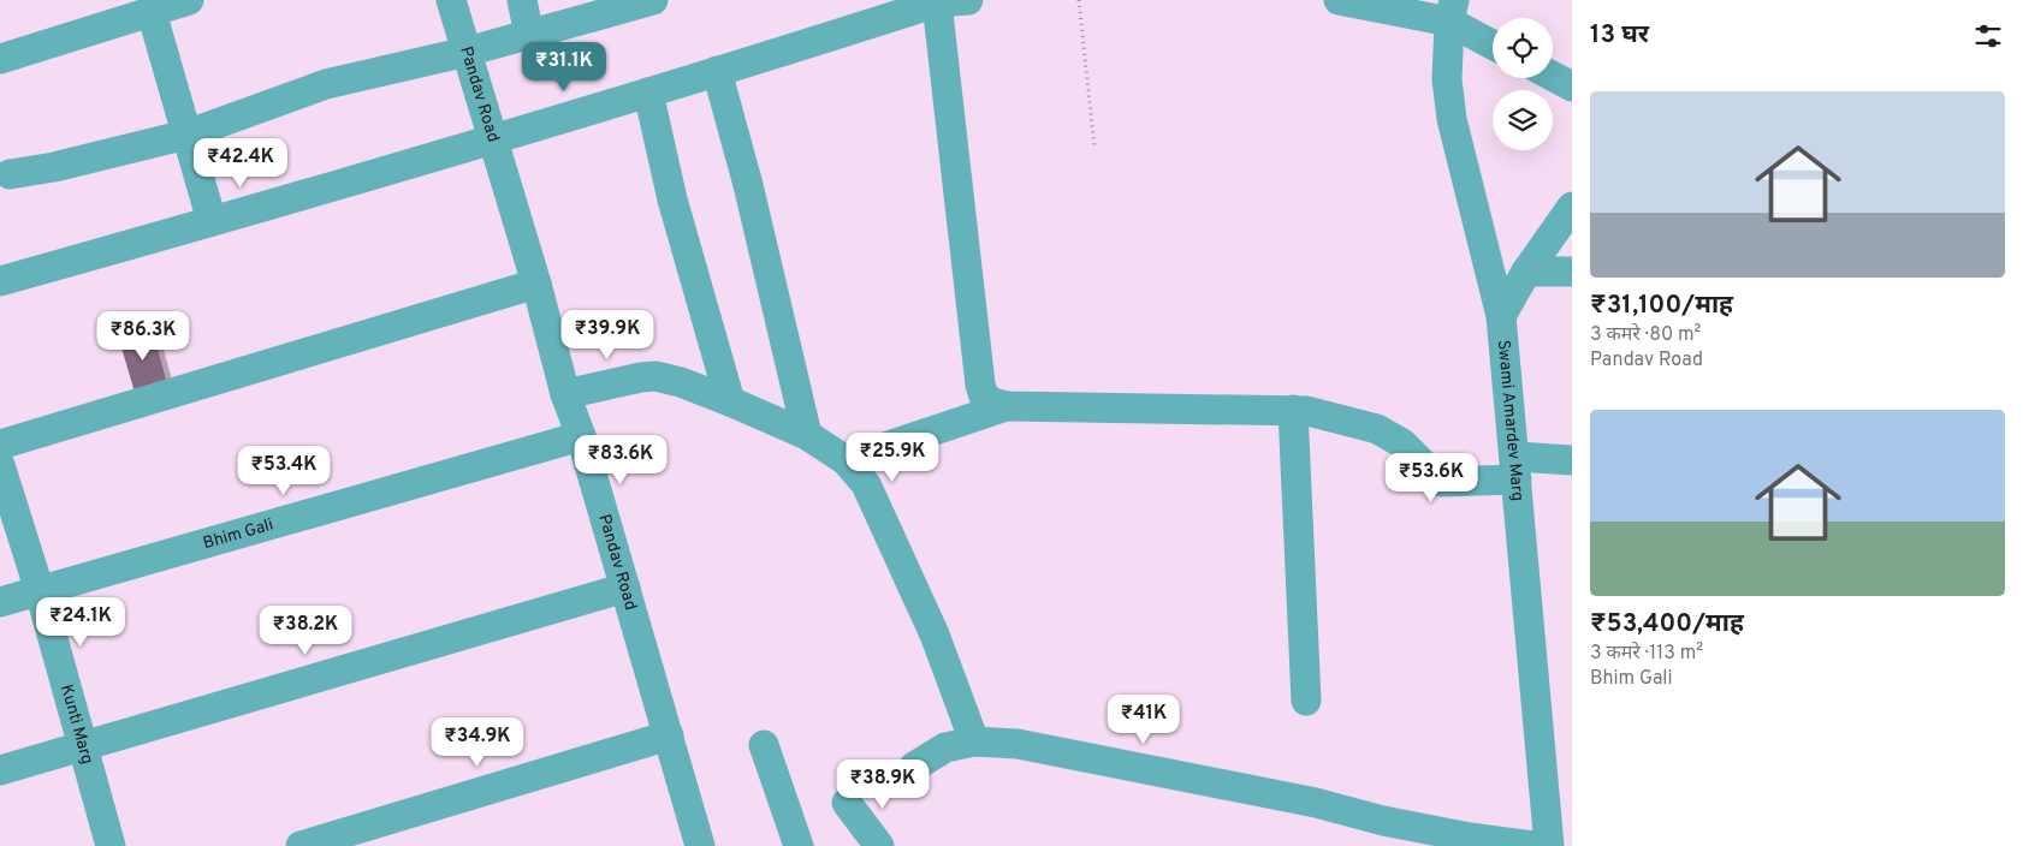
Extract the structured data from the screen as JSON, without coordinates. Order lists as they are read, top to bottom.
{
  "streets": {
    "street": [
      "Pandav Road",
      "Swami Amardev Marg",
      "Bhim Gali",
      "Kunti Marg"
    ]
  },
  "crossings": [
    ["Pandav Road", "Bhim Gali"],
    ["Bhim Gali", "Kunti Marg"]
  ],
  "page": {
    "heading": "13 घर",
    "price": [
      "₹31.1K",
      "₹42.4K",
      "₹39.9K",
      "₹86.3K",
      "₹25.9K",
      "₹83.6K",
      "₹53.4K",
      "₹53.6K",
      "₹24.1K",
      "₹38.2K",
      "₹41K",
      "₹34.9K",
      "₹38.9K"
    ],
    "list": [
      {
        "name": "₹31,100/माह",
        "note": "3 कमरे · 80 m² · Pandav Road"
      },
      {
        "name": "₹53,400/माह",
        "note": "3 कमरे · 113 m² · Bhim Gali"
      }
    ]
  }
}
